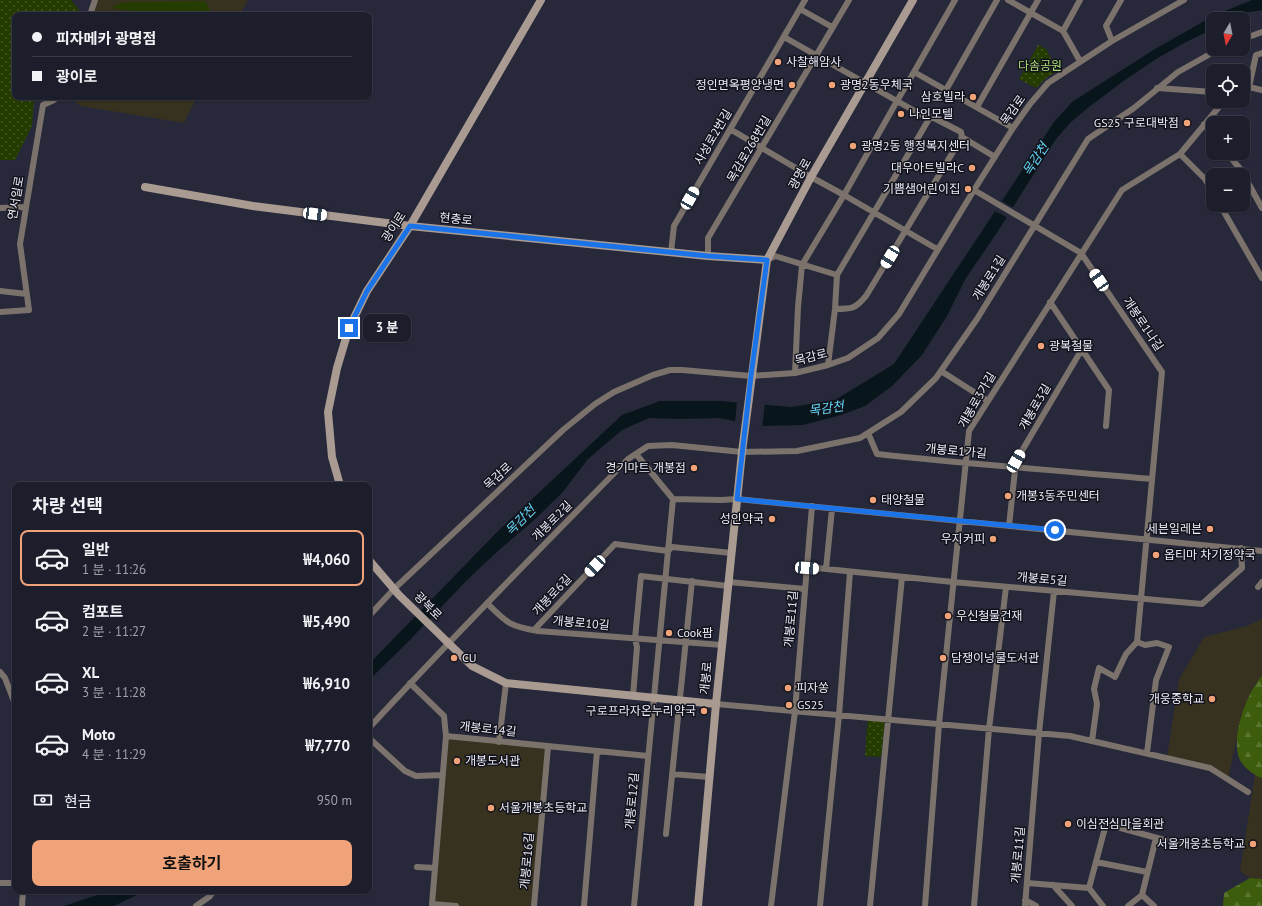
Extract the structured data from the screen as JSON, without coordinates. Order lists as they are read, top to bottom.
{
  "streets": {
    "street": [
      "목감로",
      "사성로2번길",
      "목감로268번길",
      "광명로",
      "연서일로",
      "현충로",
      "광이로",
      "개봉로1길",
      "개봉로1나길",
      "개봉로3가길",
      "개봉로3길",
      "개봉로1가길",
      "개봉로2길",
      "개봉로5길",
      "개봉로6길",
      "광복로",
      "개봉로11길",
      "개봉로10길",
      "개봉로",
      "개봉로14길",
      "개봉로12길",
      "개봉로16길"
    ]
  },
  "crossings": [
    ["목감로", "광명로"],
    ["목감로", "개봉로1나길"],
    ["목감로", "광복로"],
    ["목감로", "개봉로"],
    ["사성로2번길", "현충로"],
    ["목감로268번길", "현충로"],
    ["광명로", "현충로"],
    ["광명로", "개봉로"],
    ["현충로", "광이로"],
    ["개봉로1길", "개봉로1나길"],
    ["개봉로1길", "개봉로1가길"],
    ["개봉로1길", "개봉로2길"],
    ["개봉로1길", "개봉로"],
    ["개봉로1나길", "개봉로3가길"],
    ["개봉로1나길", "개봉로1가길"],
    ["개봉로3가길", "개봉로1가길"],
    ["개봉로3길", "개봉로1가길"],
    ["개봉로2길", "광복로"],
    ["개봉로2길", "개봉로10길"],
    ["개봉로2길", "개봉로"],
    ["개봉로5길", "개봉로11길"],
    ["개봉로6길", "개봉로10길"],
    ["개봉로6길", "개봉로"],
    ["개봉로10길", "개봉로"],
    ["개봉로14길", "개봉로12길"],
    ["개봉로14길", "개봉로16길"]
  ],
  "water": ["목감천"],
  "parks": ["다솜공원"],
  "places": [
    "사찰해암사",
    "정인면옥평양냉면",
    "광명2동우체국",
    "삼호빌라",
    "나인모텔",
    "GS25 구로대박점",
    "광명2동 행정복지센터",
    "대우아트빌라C",
    "기쁨샘어린이집",
    "광복철물",
    "경기마트 개봉점",
    "개봉3동주민센터",
    "태양철물",
    "성인약국",
    "세븐일레븐",
    "우지커피",
    "옵티마 차기정약국",
    "우신철물건재",
    "Cook팜",
    "CU",
    "담쟁이넝쿨도서관",
    "피자쏭",
    "개웅중학교",
    "GS25",
    "구로프라자온누리약국",
    "개봉도서관",
    "서울개봉초등학교",
    "이심전심마을회관",
    "서울개웅초등학교"
  ],
  "north": "bottom",
  "page": {
    "map_buttons": ["+", "−"],
    "banner": ["피자메카 광명점", "광이로"],
    "bubble": "3 분",
    "heading": "차량 선택",
    "list": [
      {
        "name": "일반",
        "note": "1 분 · 11:26",
        "value": "₩4,060"
      },
      {
        "name": "컴포트",
        "note": "2 분 · 11:27",
        "value": "₩5,490"
      },
      {
        "name": "XL",
        "note": "3 분 · 11:28",
        "value": "₩6,910"
      },
      {
        "name": "Moto",
        "note": "4 분 · 11:29",
        "value": "₩7,770"
      }
    ],
    "pay": ["현금", "950 m"],
    "buttons": "호출하기"
  }
}
